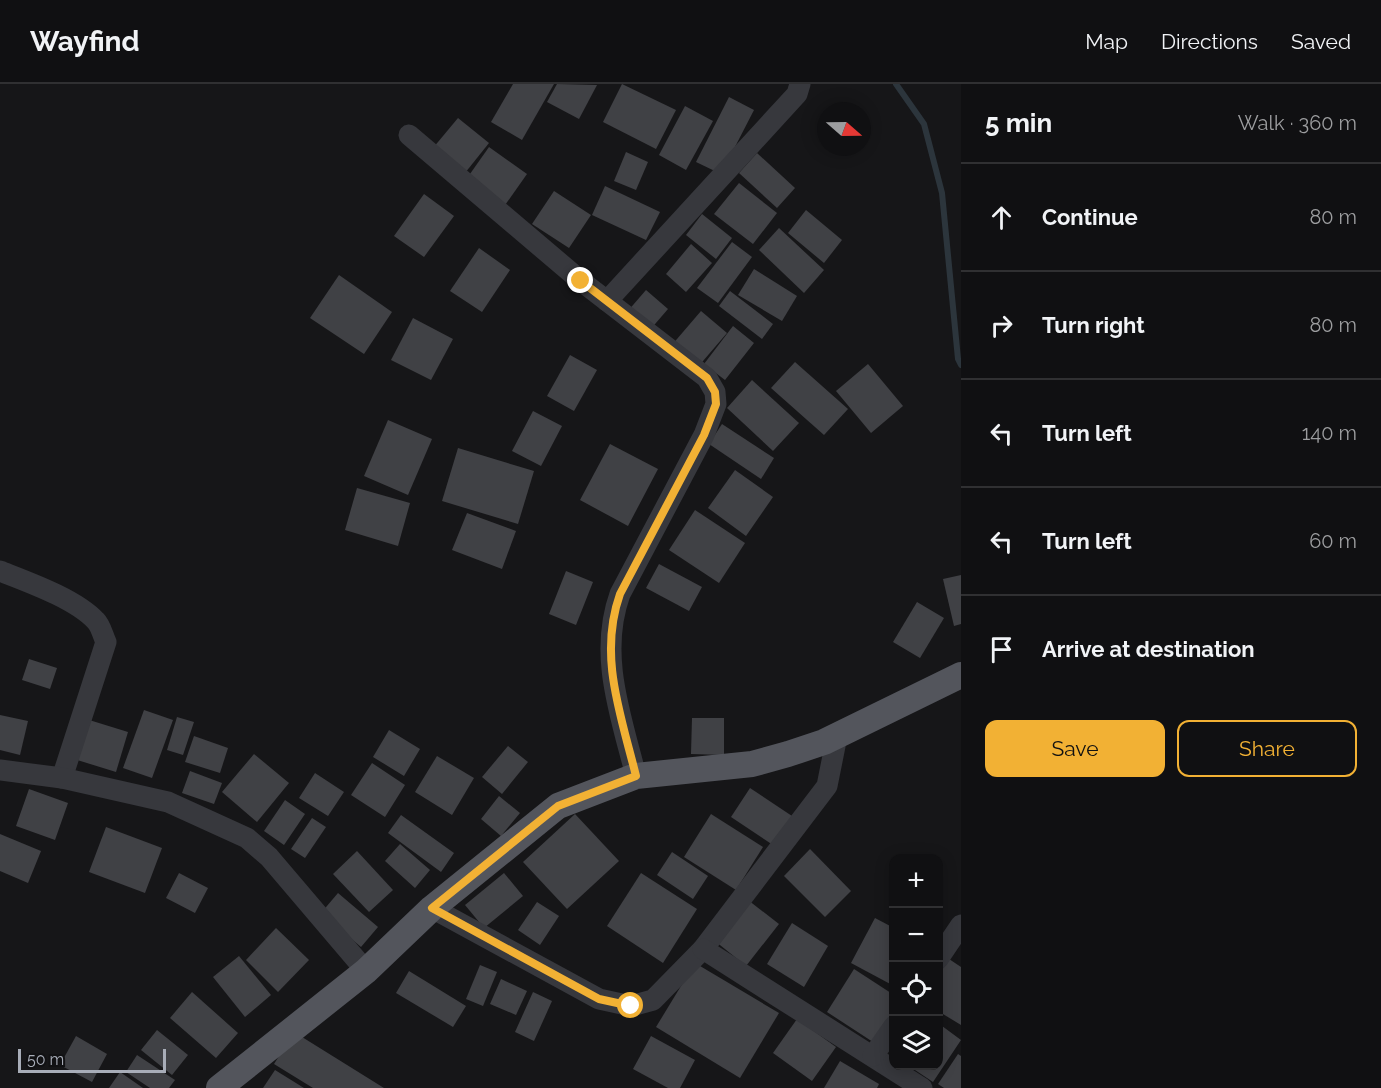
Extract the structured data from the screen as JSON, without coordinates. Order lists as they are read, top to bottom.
{
  "scale_bar": "50 m",
  "north": "right",
  "page": {
    "header": "Wayfind",
    "nav": ["Map", "Directions", "Saved"],
    "heading": ["5 min", "Walk · 360 m"],
    "list": [
      ["Continue", "80 m"],
      ["Turn right", "80 m"],
      ["Turn left", "140 m"],
      ["Turn left", "60 m"],
      "Arrive at destination"
    ],
    "buttons": ["Save", "Share"],
    "map_buttons": ["+", "−"],
    "scale": "50 m"
  }
}
